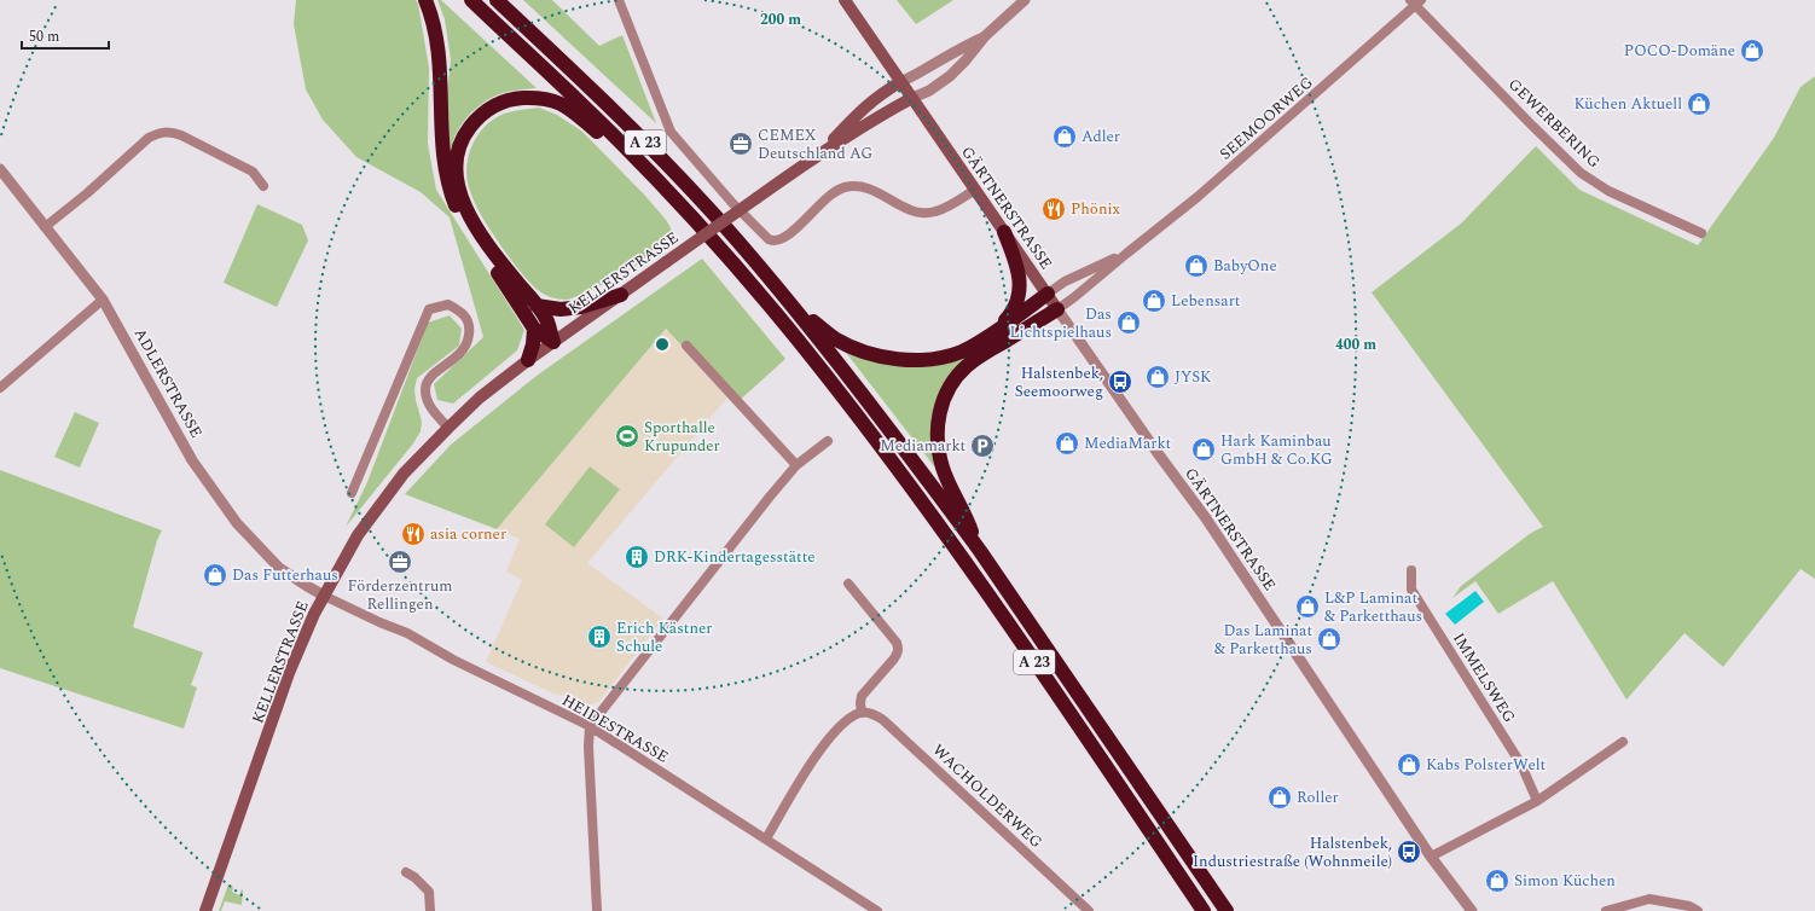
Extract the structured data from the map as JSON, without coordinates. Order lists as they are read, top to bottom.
{
  "streets": {
    "highway": ["A 23"],
    "main road": ["GÄRTNERSTRASSE", "KELLERSTRASSE"],
    "street": [
      "SEEMOORWEG",
      "GEWERBERING",
      "ADLERSTRASSE",
      "IMMELSWEG",
      "HEIDESTRASSE",
      "WACHOLDERWEG"
    ]
  },
  "crossings": [
    ["SEEMOORWEG", "GEWERBERING"],
    ["SEEMOORWEG", "GÄRTNERSTRASSE"],
    ["GÄRTNERSTRASSE", "KELLERSTRASSE"],
    ["KELLERSTRASSE", "ADLERSTRASSE"],
    ["KELLERSTRASSE", "HEIDESTRASSE"],
    ["ADLERSTRASSE", "HEIDESTRASSE"]
  ],
  "places": {
    "shop": [
      "POCO-Domäne",
      "Küchen Aktuell",
      "Adler",
      "BabyOne",
      "Lebensart",
      "Das Lichtspielhaus",
      "JYSK",
      "MediaMarkt",
      "Hark Kaminbau GmbH & Co.KG",
      "Das Futterhaus",
      "L&P Laminat & Parketthaus",
      "Das Laminat & Parketthaus",
      "Kabs PolsterWelt",
      "Roller",
      "Simon Küchen"
    ],
    "office": ["CEMEX Deutschland AG", "Förderzentrum Rellingen"],
    "restaurant": ["Phönix", "asia corner"],
    "bus stop": ["Halstenbek, Seemoorweg", "Halstenbek, Industriestraße (Wohnmeile)"],
    "sports": ["Sporthalle Krupunder"],
    "parking": ["Mediamarkt"],
    "building": ["DRK-Kindertagesstätte", "Erich Kästner Schule"]
  },
  "scale_bar": "50 m",
  "rings": ["200 m", "400 m"]
}
